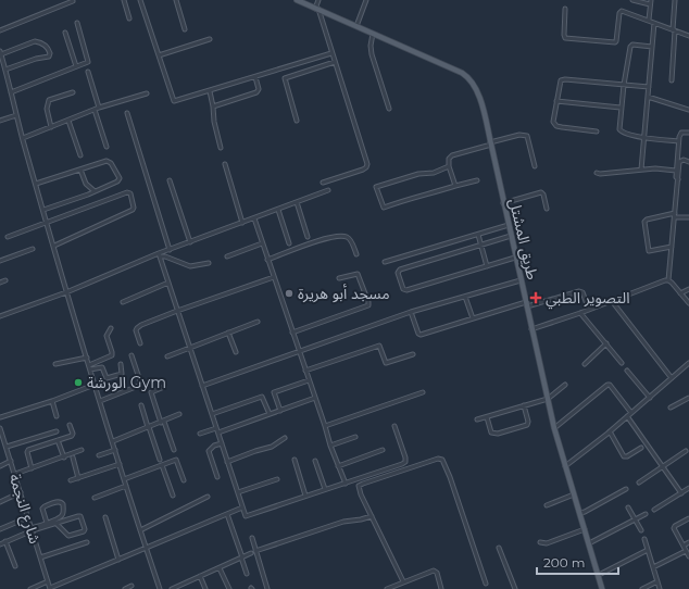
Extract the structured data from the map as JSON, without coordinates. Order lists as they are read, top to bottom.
{
  "streets": {
    "main road": ["طريق المشتل"],
    "street": ["شارع النجمة"]
  },
  "places": {
    "other": ["مسجد أبو هريرة", "الورشة Gym"],
    "health": ["التصوير الطبي"]
  },
  "scale_bar": "200 m"
}
